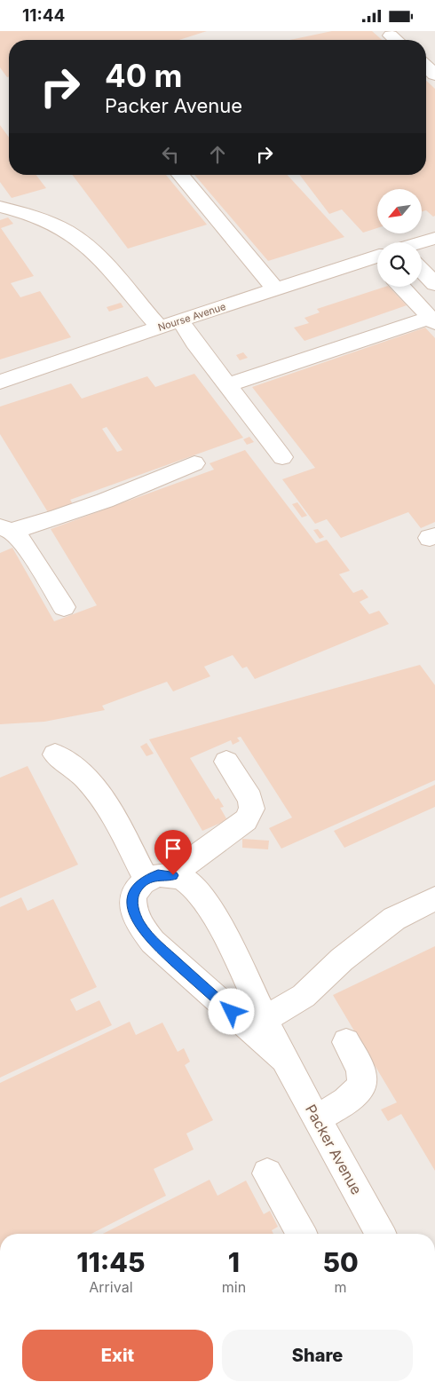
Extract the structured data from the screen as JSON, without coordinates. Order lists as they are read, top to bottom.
{
  "streets": {
    "street": ["Nourse Avenue", "Packer Avenue"]
  },
  "north": "bottom left",
  "page": {
    "status": "11:44",
    "turn": ["40 m", "Packer Avenue"],
    "eta": [
      "11:45",
      "Arrival",
      "1",
      "min",
      "50",
      "m"
    ],
    "buttons": ["Exit", "Share"]
  }
}
